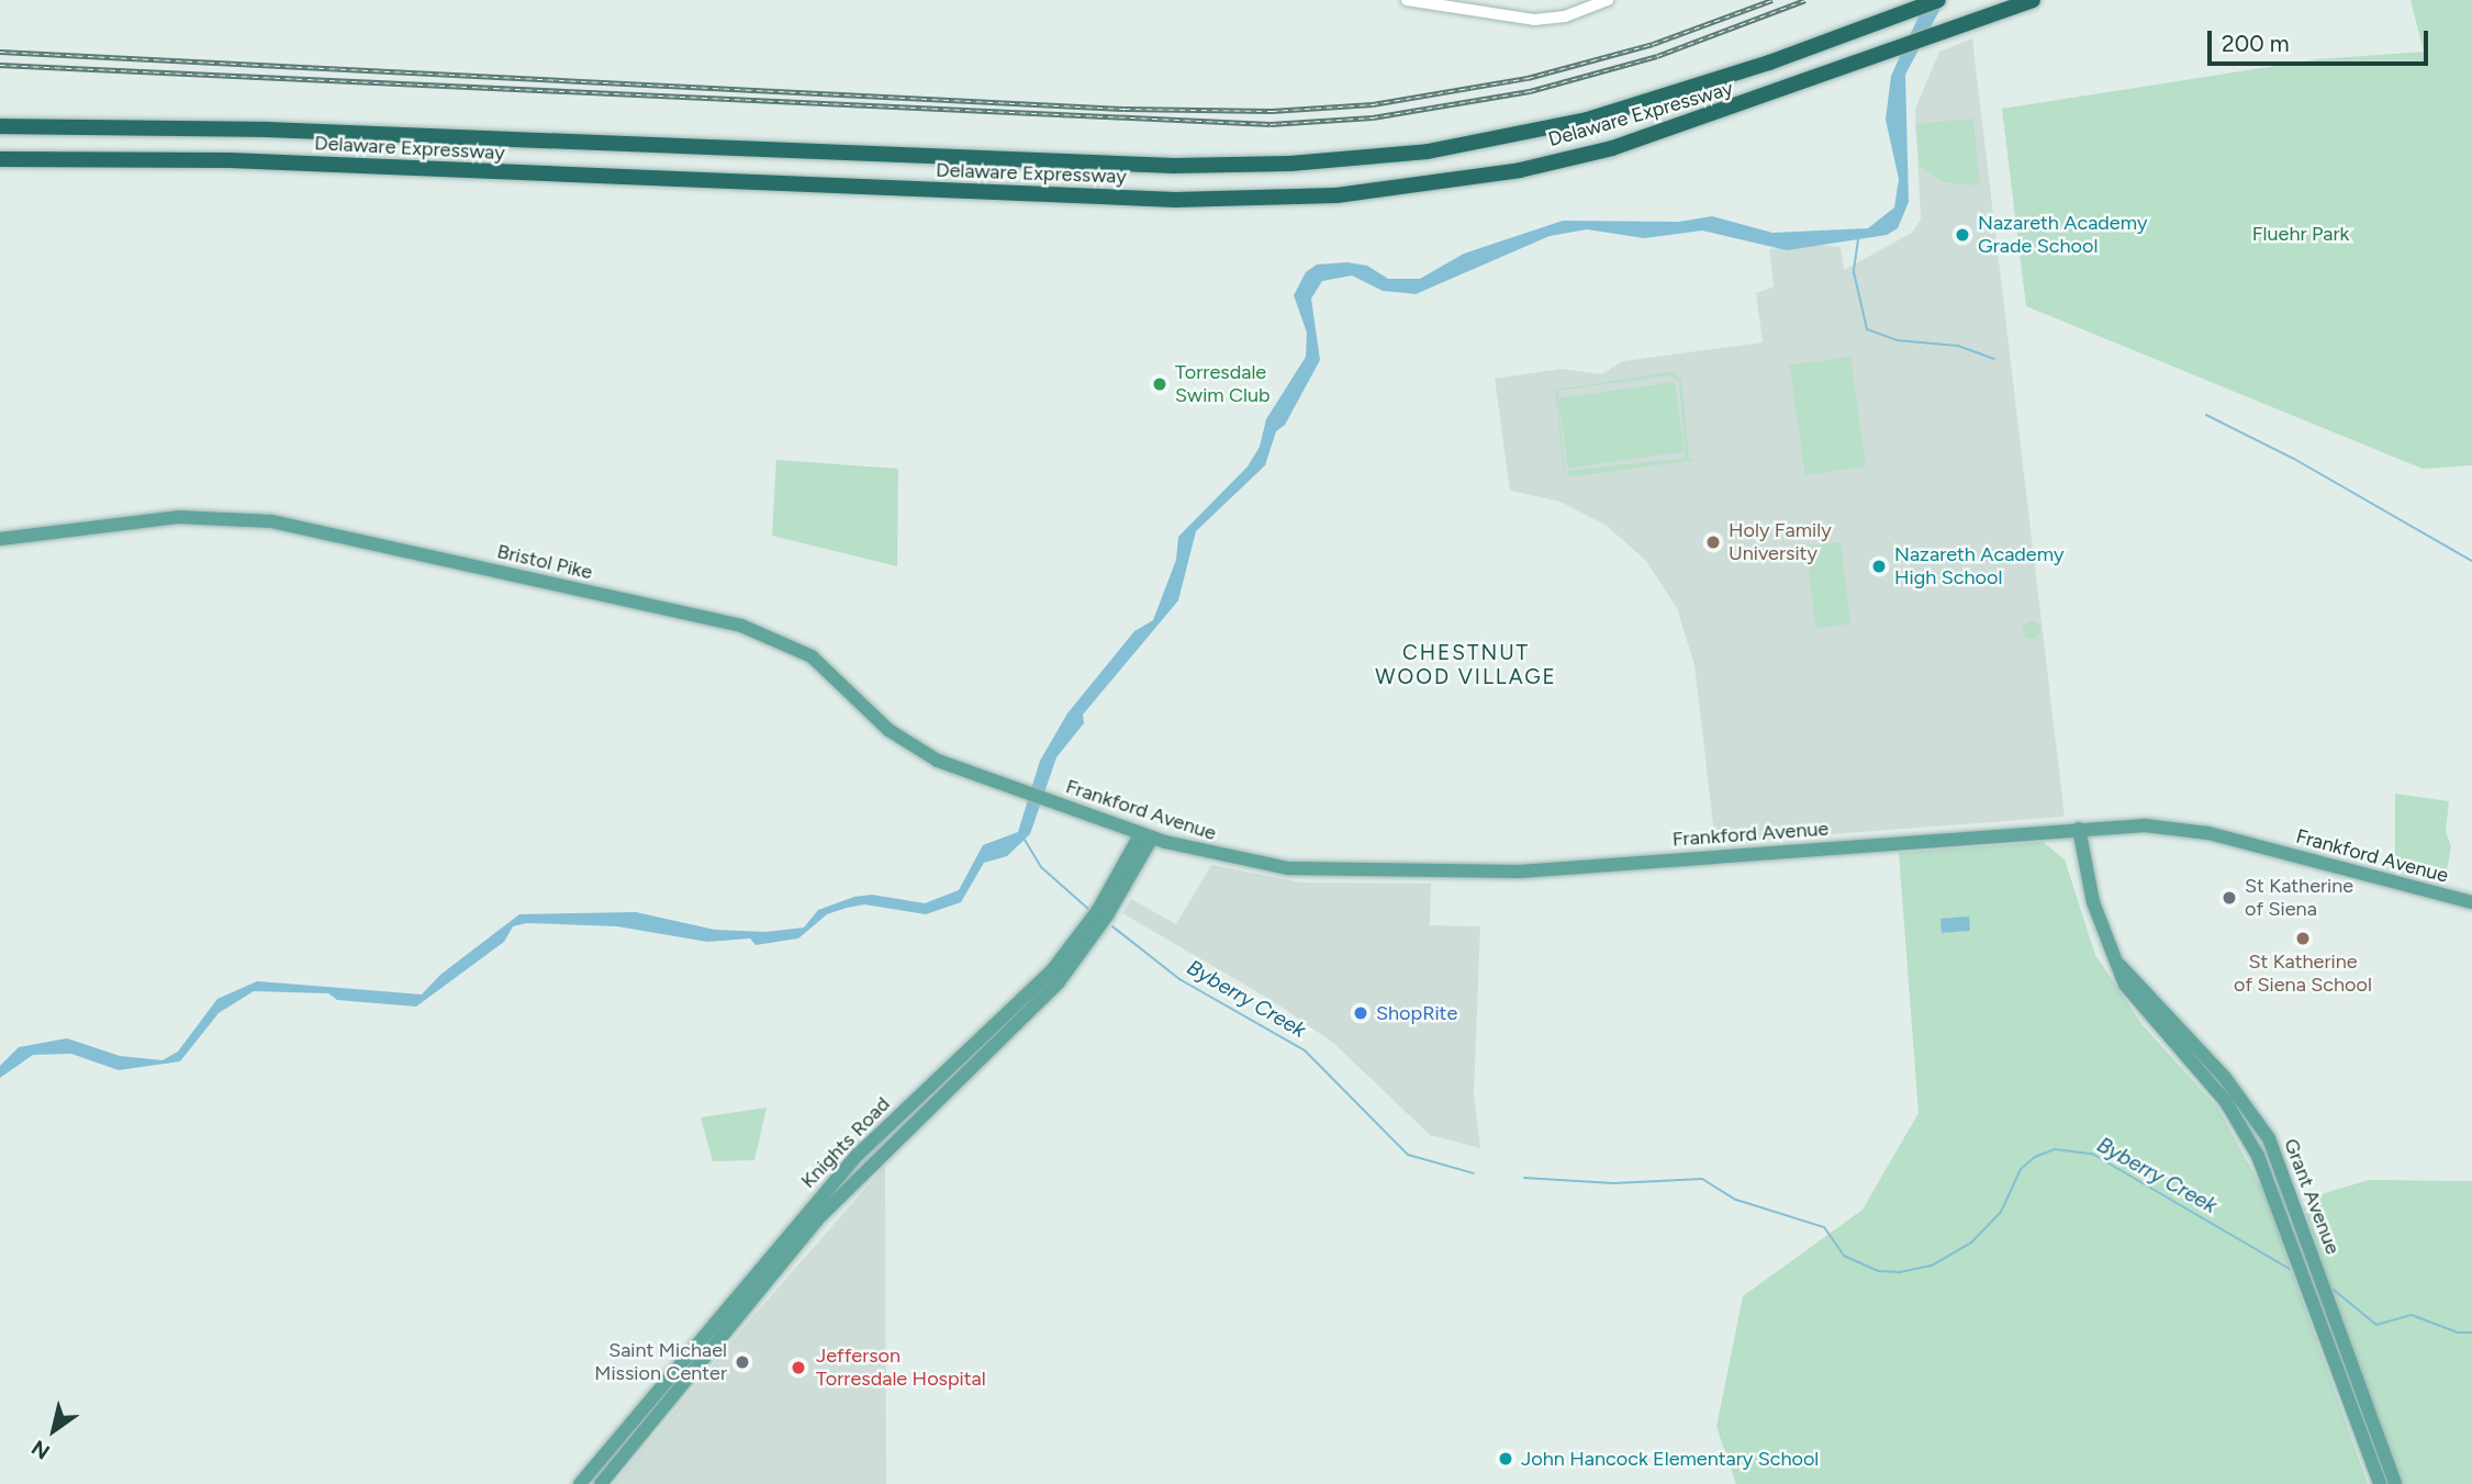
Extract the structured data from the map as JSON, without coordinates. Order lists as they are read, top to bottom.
{
  "streets": {
    "highway": ["Delaware Expressway"],
    "main road": [
      "Bristol Pike",
      "Frankford Avenue",
      "Knights Road",
      "Grant Avenue"
    ]
  },
  "crossings": [
    ["Bristol Pike", "Frankford Avenue"],
    ["Frankford Avenue", "Knights Road"],
    ["Frankford Avenue", "Grant Avenue"]
  ],
  "districts": ["CHESTNUT WOOD VILLAGE"],
  "water": ["Byberry Creek"],
  "parks": ["Fluehr Park"],
  "places": [
    "Nazareth Academy Grade School",
    "Torresdale Swim Club",
    "Holy Family University",
    "Nazareth Academy High School",
    "St Katherine of Siena",
    "St Katherine of Siena School",
    "ShopRite",
    "Saint Michael Mission Center",
    "Jefferson Torresdale Hospital",
    "John Hancock Elementary School"
  ],
  "scale_bar": "200 m",
  "north": "bottom left"
}
